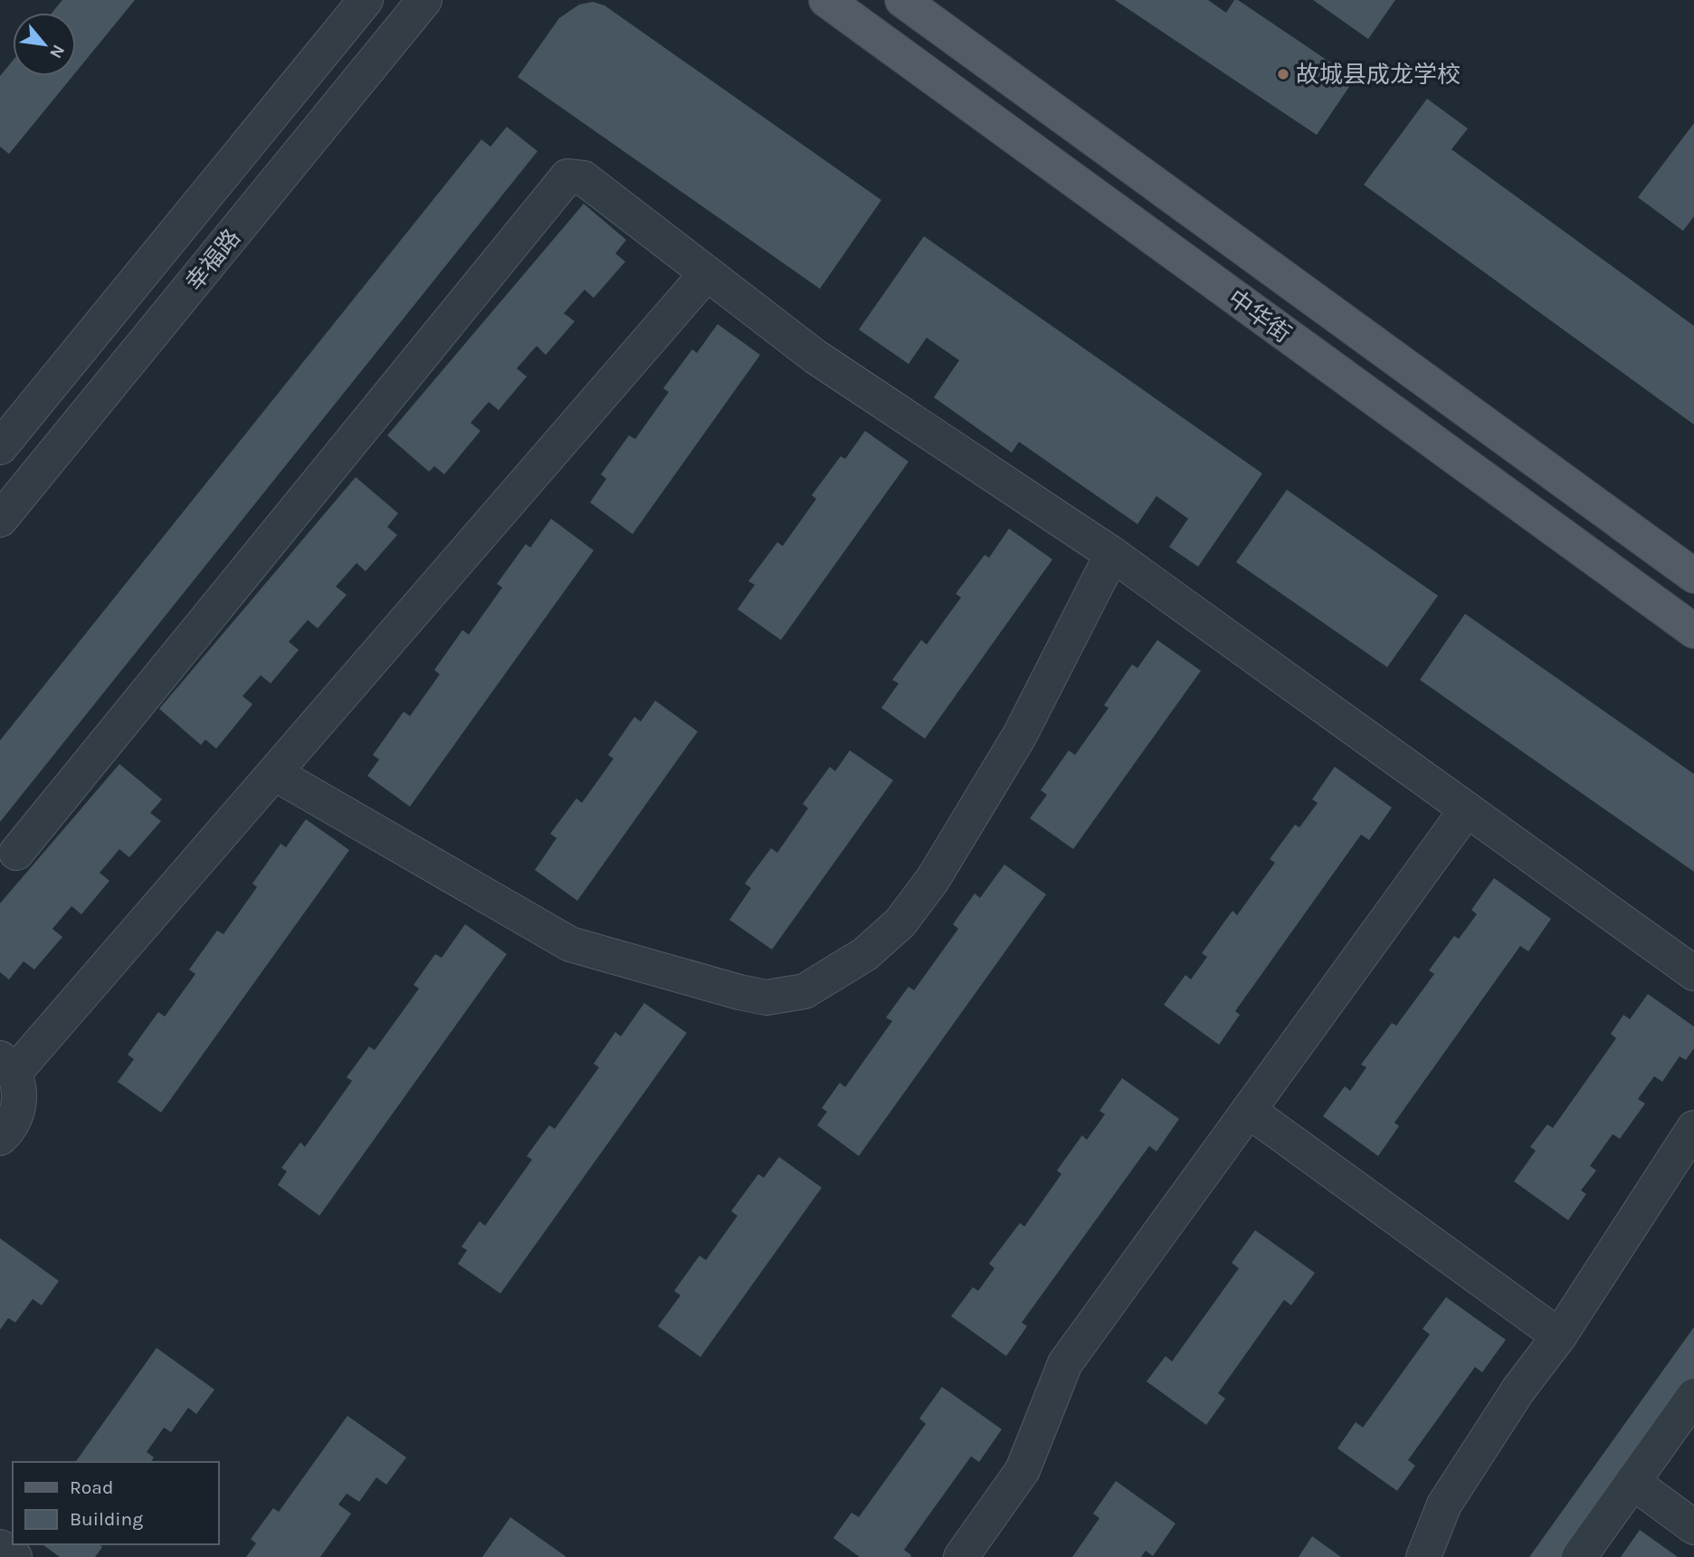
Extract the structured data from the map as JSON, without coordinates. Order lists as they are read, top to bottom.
{
  "streets": {
    "main road": ["中华街"],
    "street": ["幸福路"]
  },
  "places": ["故城县成龙学校"],
  "legend": ["Road", "Building"],
  "north": "bottom right"
}
